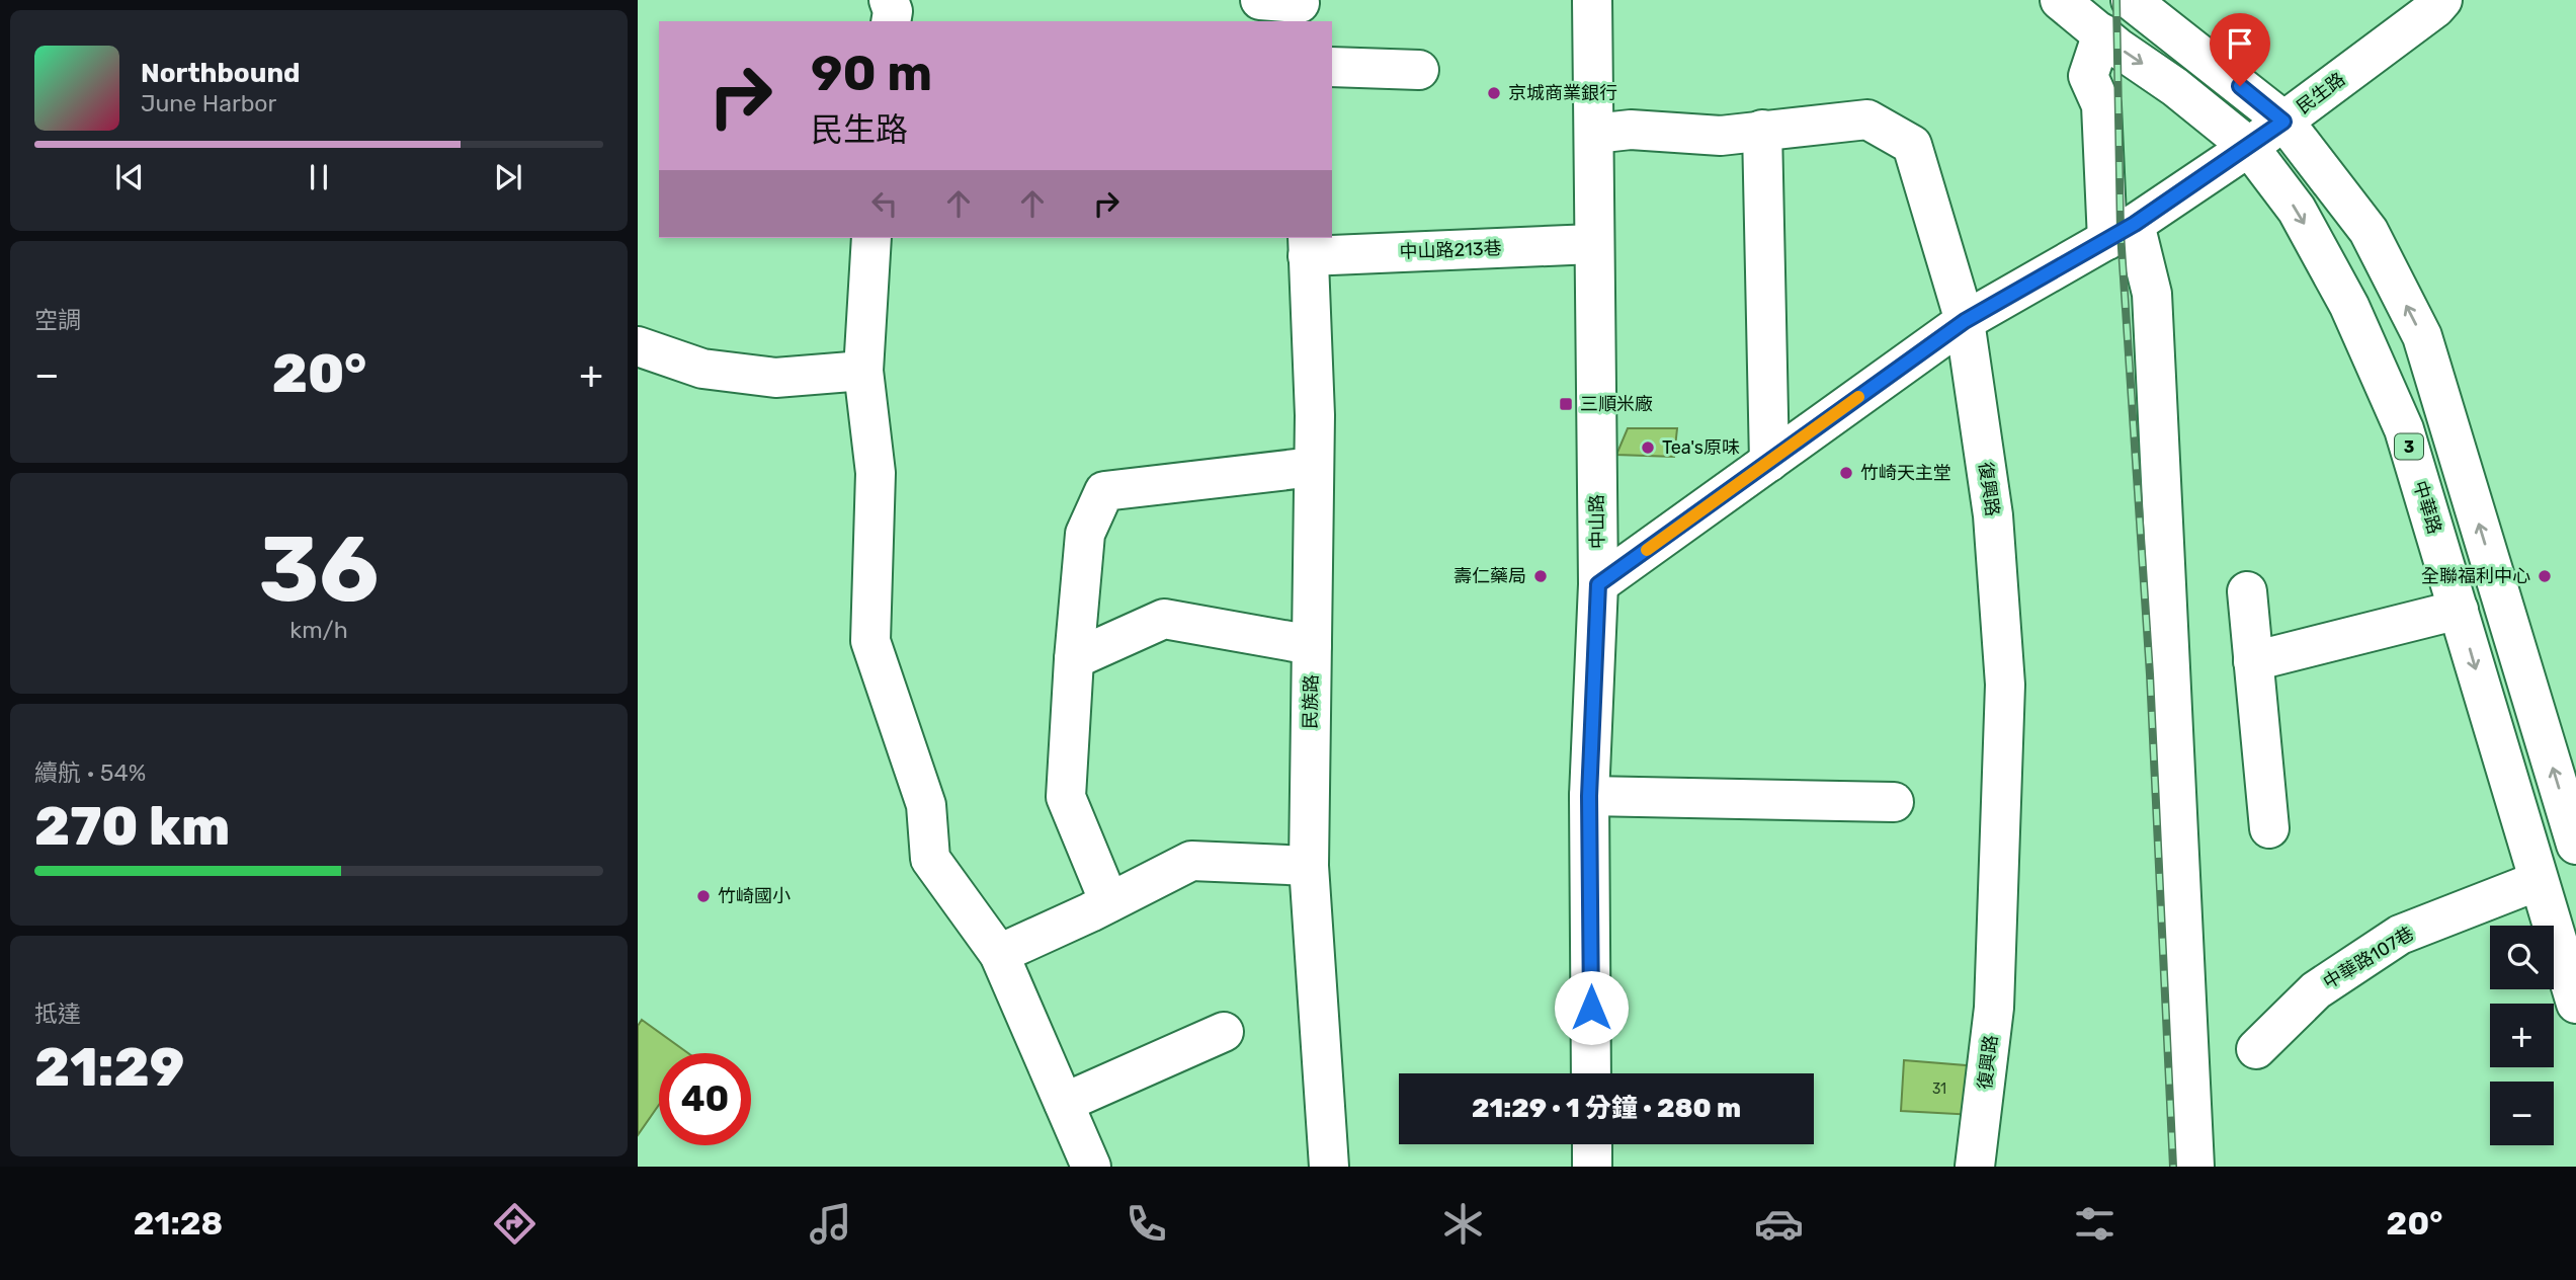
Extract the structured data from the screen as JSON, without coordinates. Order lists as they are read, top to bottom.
{
  "streets": {
    "street": [
      "民生路",
      "中山路213巷",
      "3",
      "復興路",
      "中華路",
      "中山路",
      "民族路",
      "中華路107巷"
    ]
  },
  "crossings": [
    ["民生路", "復興路"],
    ["民生路", "中華路"],
    ["民生路", "中山路"],
    ["中山路213巷", "中山路"],
    ["中山路213巷", "民族路"],
    ["復興路", "中山路"],
    ["中華路", "中華路107巷"]
  ],
  "places": {
    "other": [
      "京城商業銀行",
      "Tea's原味",
      "竹崎天主堂",
      "壽仁藥局",
      "全聯福利中心",
      "竹崎國小"
    ],
    "transit": ["三順米廠"]
  },
  "house_numbers": ["31"],
  "page": {
    "turn": ["90 m", "民生路"],
    "song": ["Northbound", "June Harbor"],
    "tile": [
      "空調",
      ["36", "km/h"],
      ["續航 · 54%", "270 km"],
      ["抵達", "21:29"]
    ],
    "heat": ["−", "20°", "+"],
    "map_buttons": ["+", "−"],
    "limit": "40",
    "trip": "21:29 · 1 分鐘 · 280 m",
    "tabs": ["21:28", "20°"]
  }
}
